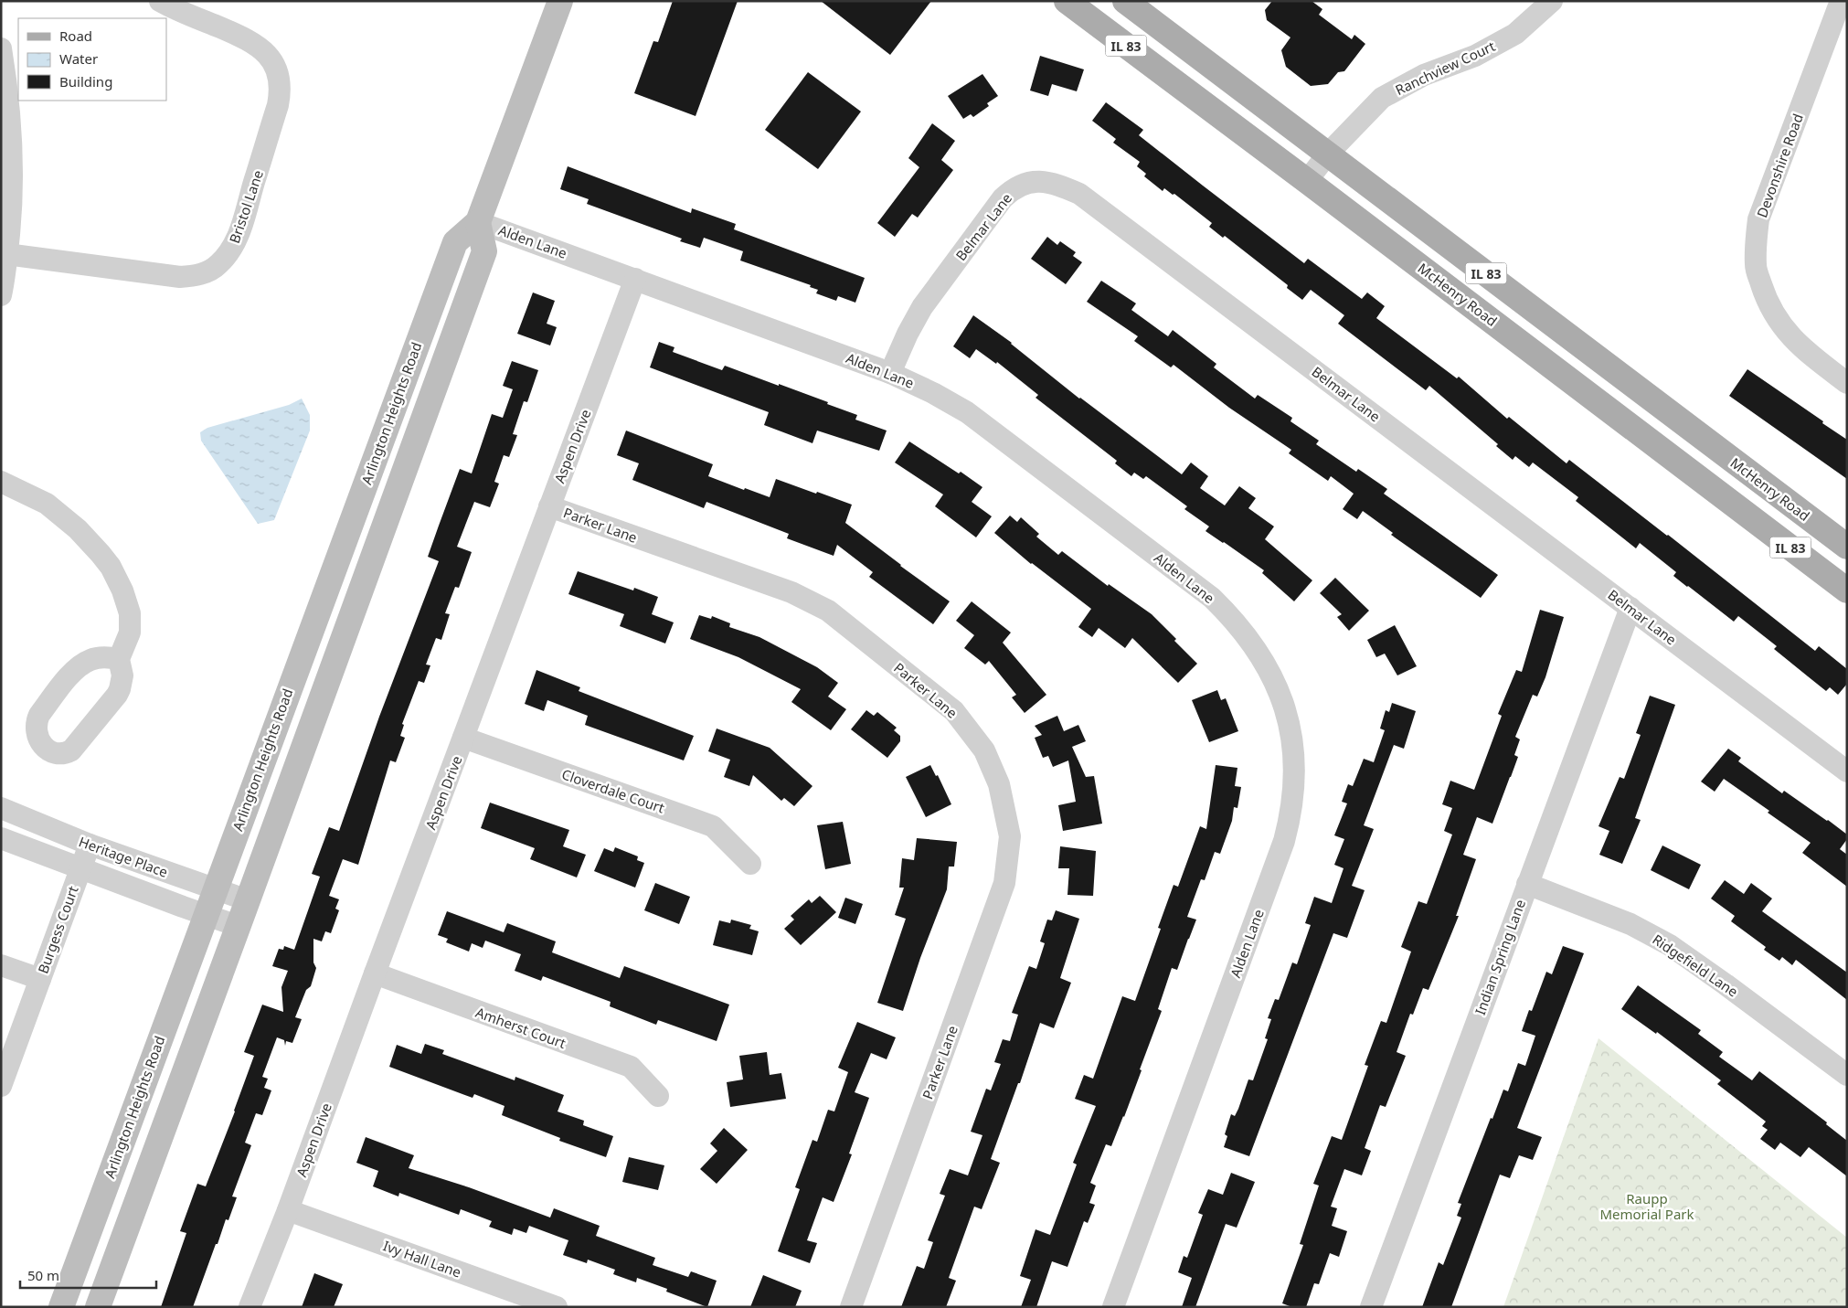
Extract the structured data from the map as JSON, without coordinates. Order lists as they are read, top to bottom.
{
  "streets": {
    "main road": ["IL 83", "McHenry Road", "Arlington Heights Road"],
    "street": [
      "Ranchview Court",
      "Devonshire Road",
      "Bristol Lane",
      "Belmar Lane",
      "Alden Lane",
      "Aspen Drive",
      "Parker Lane",
      "Cloverdale Court",
      "Heritage Place",
      "Burgess Court",
      "Indian Spring Lane",
      "Ridgefield Lane",
      "Amherst Court",
      "Ivy Hall Lane"
    ]
  },
  "crossings": [
    ["Ranchview Court", "McHenry Road"],
    ["Belmar Lane", "Alden Lane"],
    ["Belmar Lane", "Indian Spring Lane"],
    ["Alden Lane", "Arlington Heights Road"],
    ["Alden Lane", "Aspen Drive"],
    ["Arlington Heights Road", "Heritage Place"],
    ["Aspen Drive", "Parker Lane"],
    ["Aspen Drive", "Cloverdale Court"],
    ["Aspen Drive", "Amherst Court"],
    ["Aspen Drive", "Ivy Hall Lane"],
    ["Heritage Place", "Burgess Court"],
    ["Indian Spring Lane", "Ridgefield Lane"]
  ],
  "parks": ["Raupp Memorial Park"],
  "legend": ["Road", "Water", "Building"],
  "scale_bar": "50 m"
}
